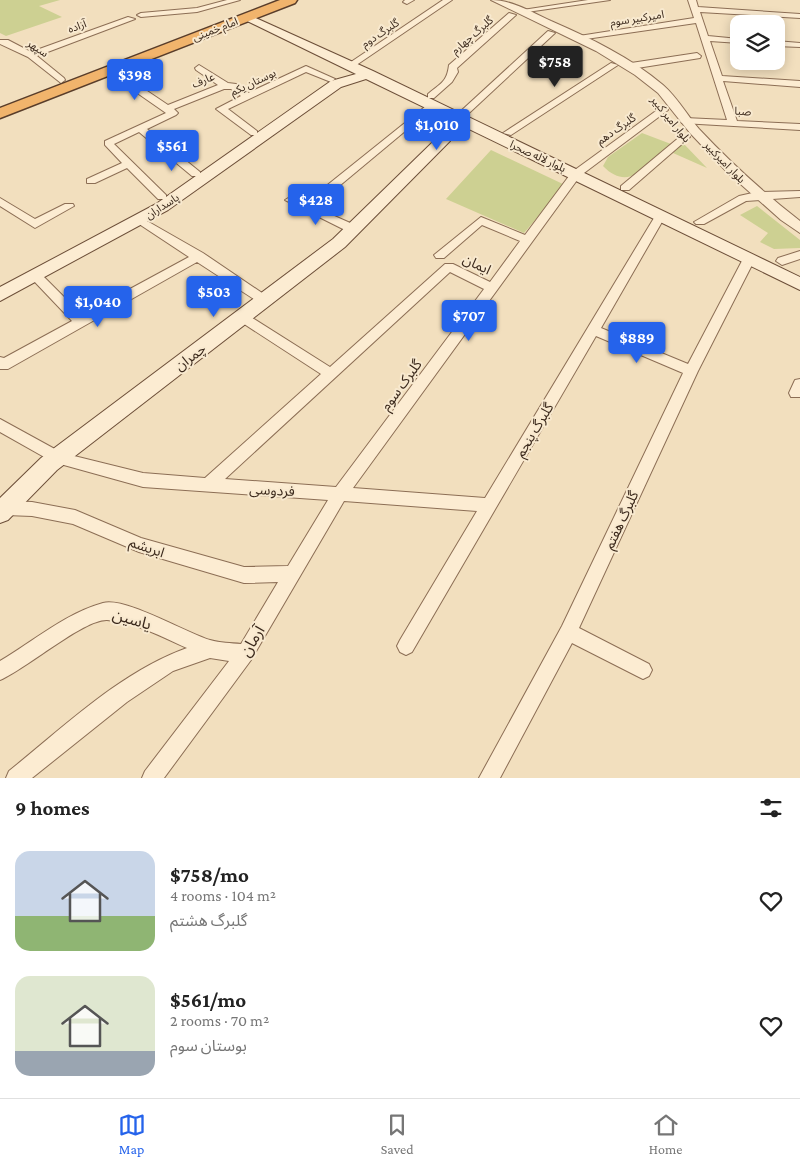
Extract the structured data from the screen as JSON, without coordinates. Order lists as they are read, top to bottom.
{
  "streets": {
    "highway": ["امام خمینی"],
    "main road": ["بلوار لاله صحرا", "پاسداران", "چمران"],
    "street": [
      "امیرکبیر سوم",
      "آزاده",
      "گلبرگ دوم",
      "گلبرگ چهارم",
      "سپهر",
      "عارف",
      "بوستان یکم",
      "صبا",
      "بلوار امیر کبیر",
      "گلبرگ دهم",
      "بلوار امیرکبیر",
      "ایمان",
      "گلبرک سوم",
      "گلبرگ پنجم",
      "فردوسی",
      "گلبرگ هفتم",
      "ابریشم",
      "یاسین",
      "آرمان"
    ]
  },
  "crossings": [
    ["امیرکبیر سوم", "بلوار امیرکبیر"],
    ["آزاده", "سپهر"],
    ["امام خمینی", "سپهر"],
    ["امام خمینی", "بلوار لاله صحرا"],
    ["گلبرگ دوم", "بلوار لاله صحرا"],
    ["گلبرگ دوم", "پاسداران"],
    ["گلبرگ چهارم", "بلوار امیر کبیر"],
    ["گلبرگ چهارم", "بلوار لاله صحرا"],
    ["گلبرگ چهارم", "بلوار امیرکبیر"],
    ["عارف", "بوستان یکم"],
    ["بوستان یکم", "پاسداران"],
    ["صبا", "بلوار امیرکبیر"],
    ["بلوار امیر کبیر", "گلبرگ دهم"],
    ["بلوار امیر کبیر", "بلوار امیرکبیر"],
    ["گلبرگ دهم", "بلوار لاله صحرا"],
    ["گلبرگ دهم", "گلبرک سوم"],
    ["بلوار لاله صحرا", "پاسداران"],
    ["بلوار لاله صحرا", "چمران"],
    ["بلوار لاله صحرا", "گلبرک سوم"],
    ["بلوار لاله صحرا", "گلبرگ پنجم"],
    ["بلوار لاله صحرا", "گلبرگ هفتم"],
    ["ایمان", "گلبرک سوم"],
    ["چمران", "فردوسی"],
    ["چمران", "ابریشم"],
    ["گلبرک سوم", "فردوسی"],
    ["گلبرک سوم", "آرمان"],
    ["گلبرگ پنجم", "فردوسی"],
    ["فردوسی", "آرمان"],
    ["ابریشم", "آرمان"],
    ["یاسین", "آرمان"]
  ],
  "page": {
    "price": [
      "$758",
      "$398",
      "$1,010",
      "$561",
      "$428",
      "$503",
      "$1,040",
      "$707",
      "$889"
    ],
    "heading": "9 homes",
    "list": [
      {
        "name": "$758/mo",
        "note": "4 rooms · 104 m² · گلبرگ هشتم"
      },
      {
        "name": "$561/mo",
        "note": "2 rooms · 70 m² · بوستان سوم"
      }
    ],
    "tabs": ["Map", "Saved", "Home"]
  }
}
